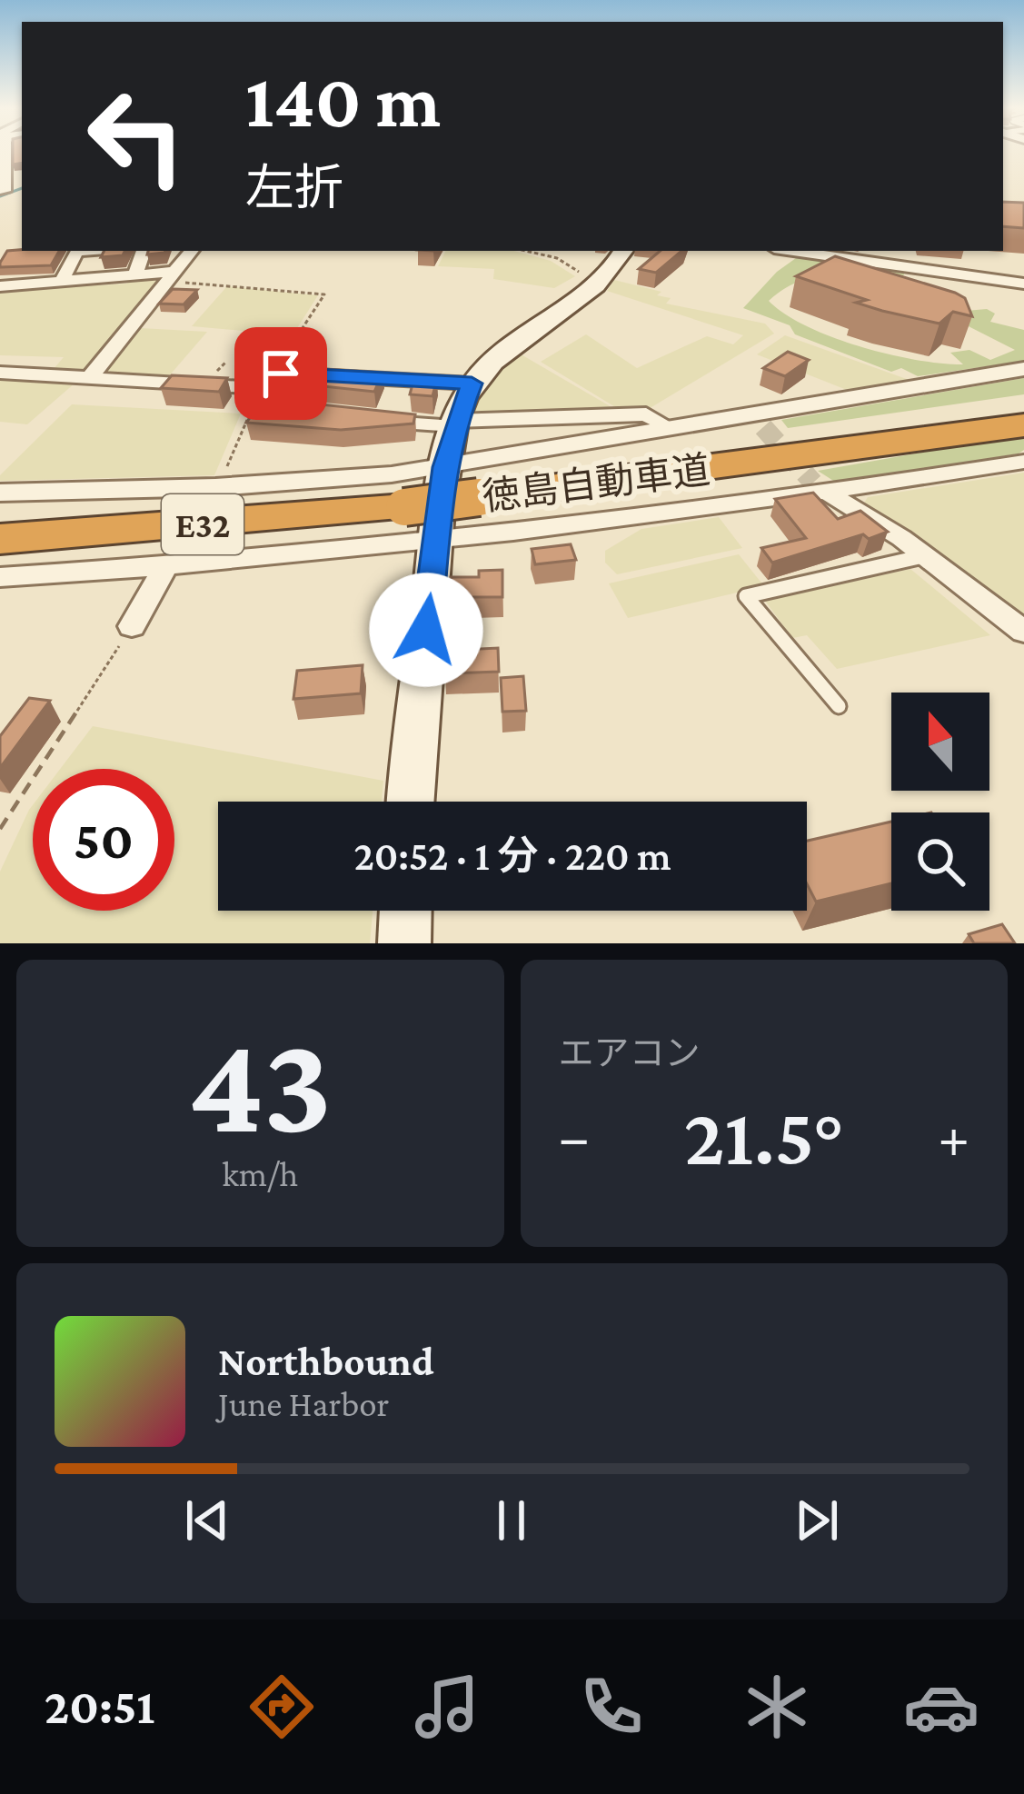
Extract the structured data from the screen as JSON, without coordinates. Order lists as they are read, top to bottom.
{
  "streets": {
    "highway": ["徳島自動車道", "E32"]
  },
  "north": "top",
  "page": {
    "turn": ["140 m", "左折"],
    "limit": "50",
    "trip": "20:52 · 1 分 · 220 m",
    "tile": [
      ["43", "km/h"],
      "エアコン"
    ],
    "heat": ["−", "21.5°", "+"],
    "song": ["Northbound", "June Harbor"],
    "tabs": "20:51"
  }
}
